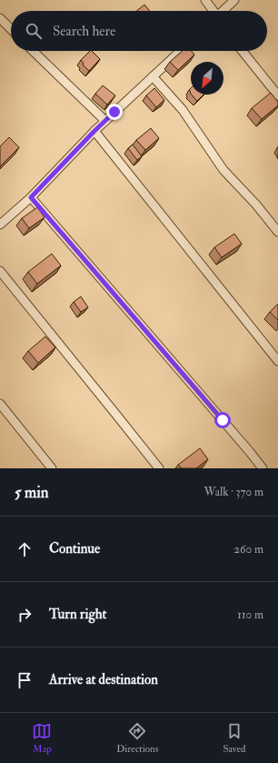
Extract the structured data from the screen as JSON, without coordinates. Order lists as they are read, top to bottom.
{
  "north": "bottom left",
  "page": {
    "search": "Search here",
    "heading": ["5 min", "Walk · 370 m"],
    "list": [
      ["Continue", "260 m"],
      ["Turn right", "110 m"],
      "Arrive at destination"
    ],
    "nav": ["Map", "Directions", "Saved"]
  }
}
